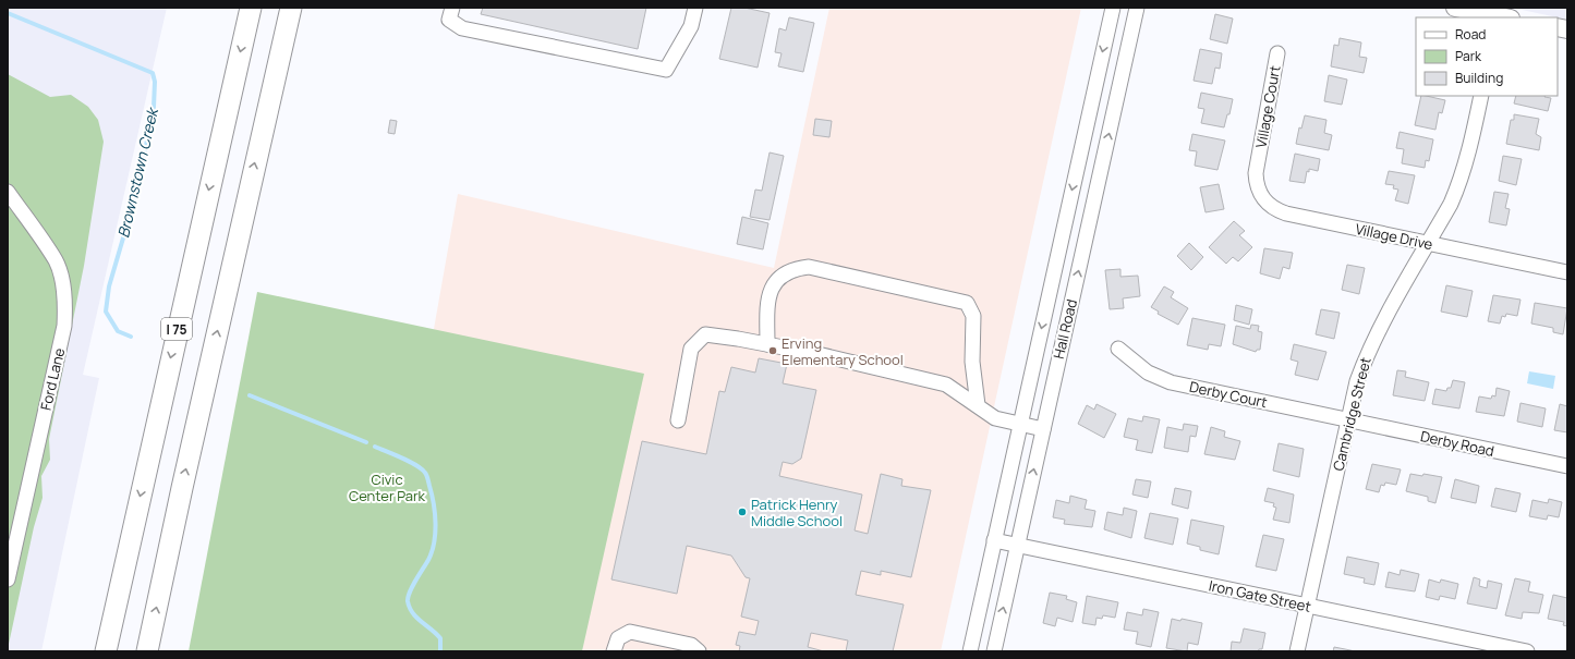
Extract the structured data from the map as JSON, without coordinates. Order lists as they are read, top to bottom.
{
  "streets": {
    "highway": ["I 75"],
    "street": [
      "Village Court",
      "Village Drive",
      "Hall Road",
      "Ford Lane",
      "Derby Court",
      "Cambridge Street",
      "Derby Road",
      "Iron Gate Street"
    ]
  },
  "crossings": [
    ["Village Court", "Village Drive"],
    ["Village Drive", "Cambridge Street"],
    ["Hall Road", "Iron Gate Street"],
    ["Derby Court", "Cambridge Street"],
    ["Derby Court", "Derby Road"],
    ["Cambridge Street", "Derby Road"],
    ["Cambridge Street", "Iron Gate Street"]
  ],
  "water": ["Brownstown Creek"],
  "parks": ["Civic Center Park"],
  "places": ["Erving Elementary School", "Patrick Henry Middle School"],
  "legend": ["Road", "Park", "Building"]
}
